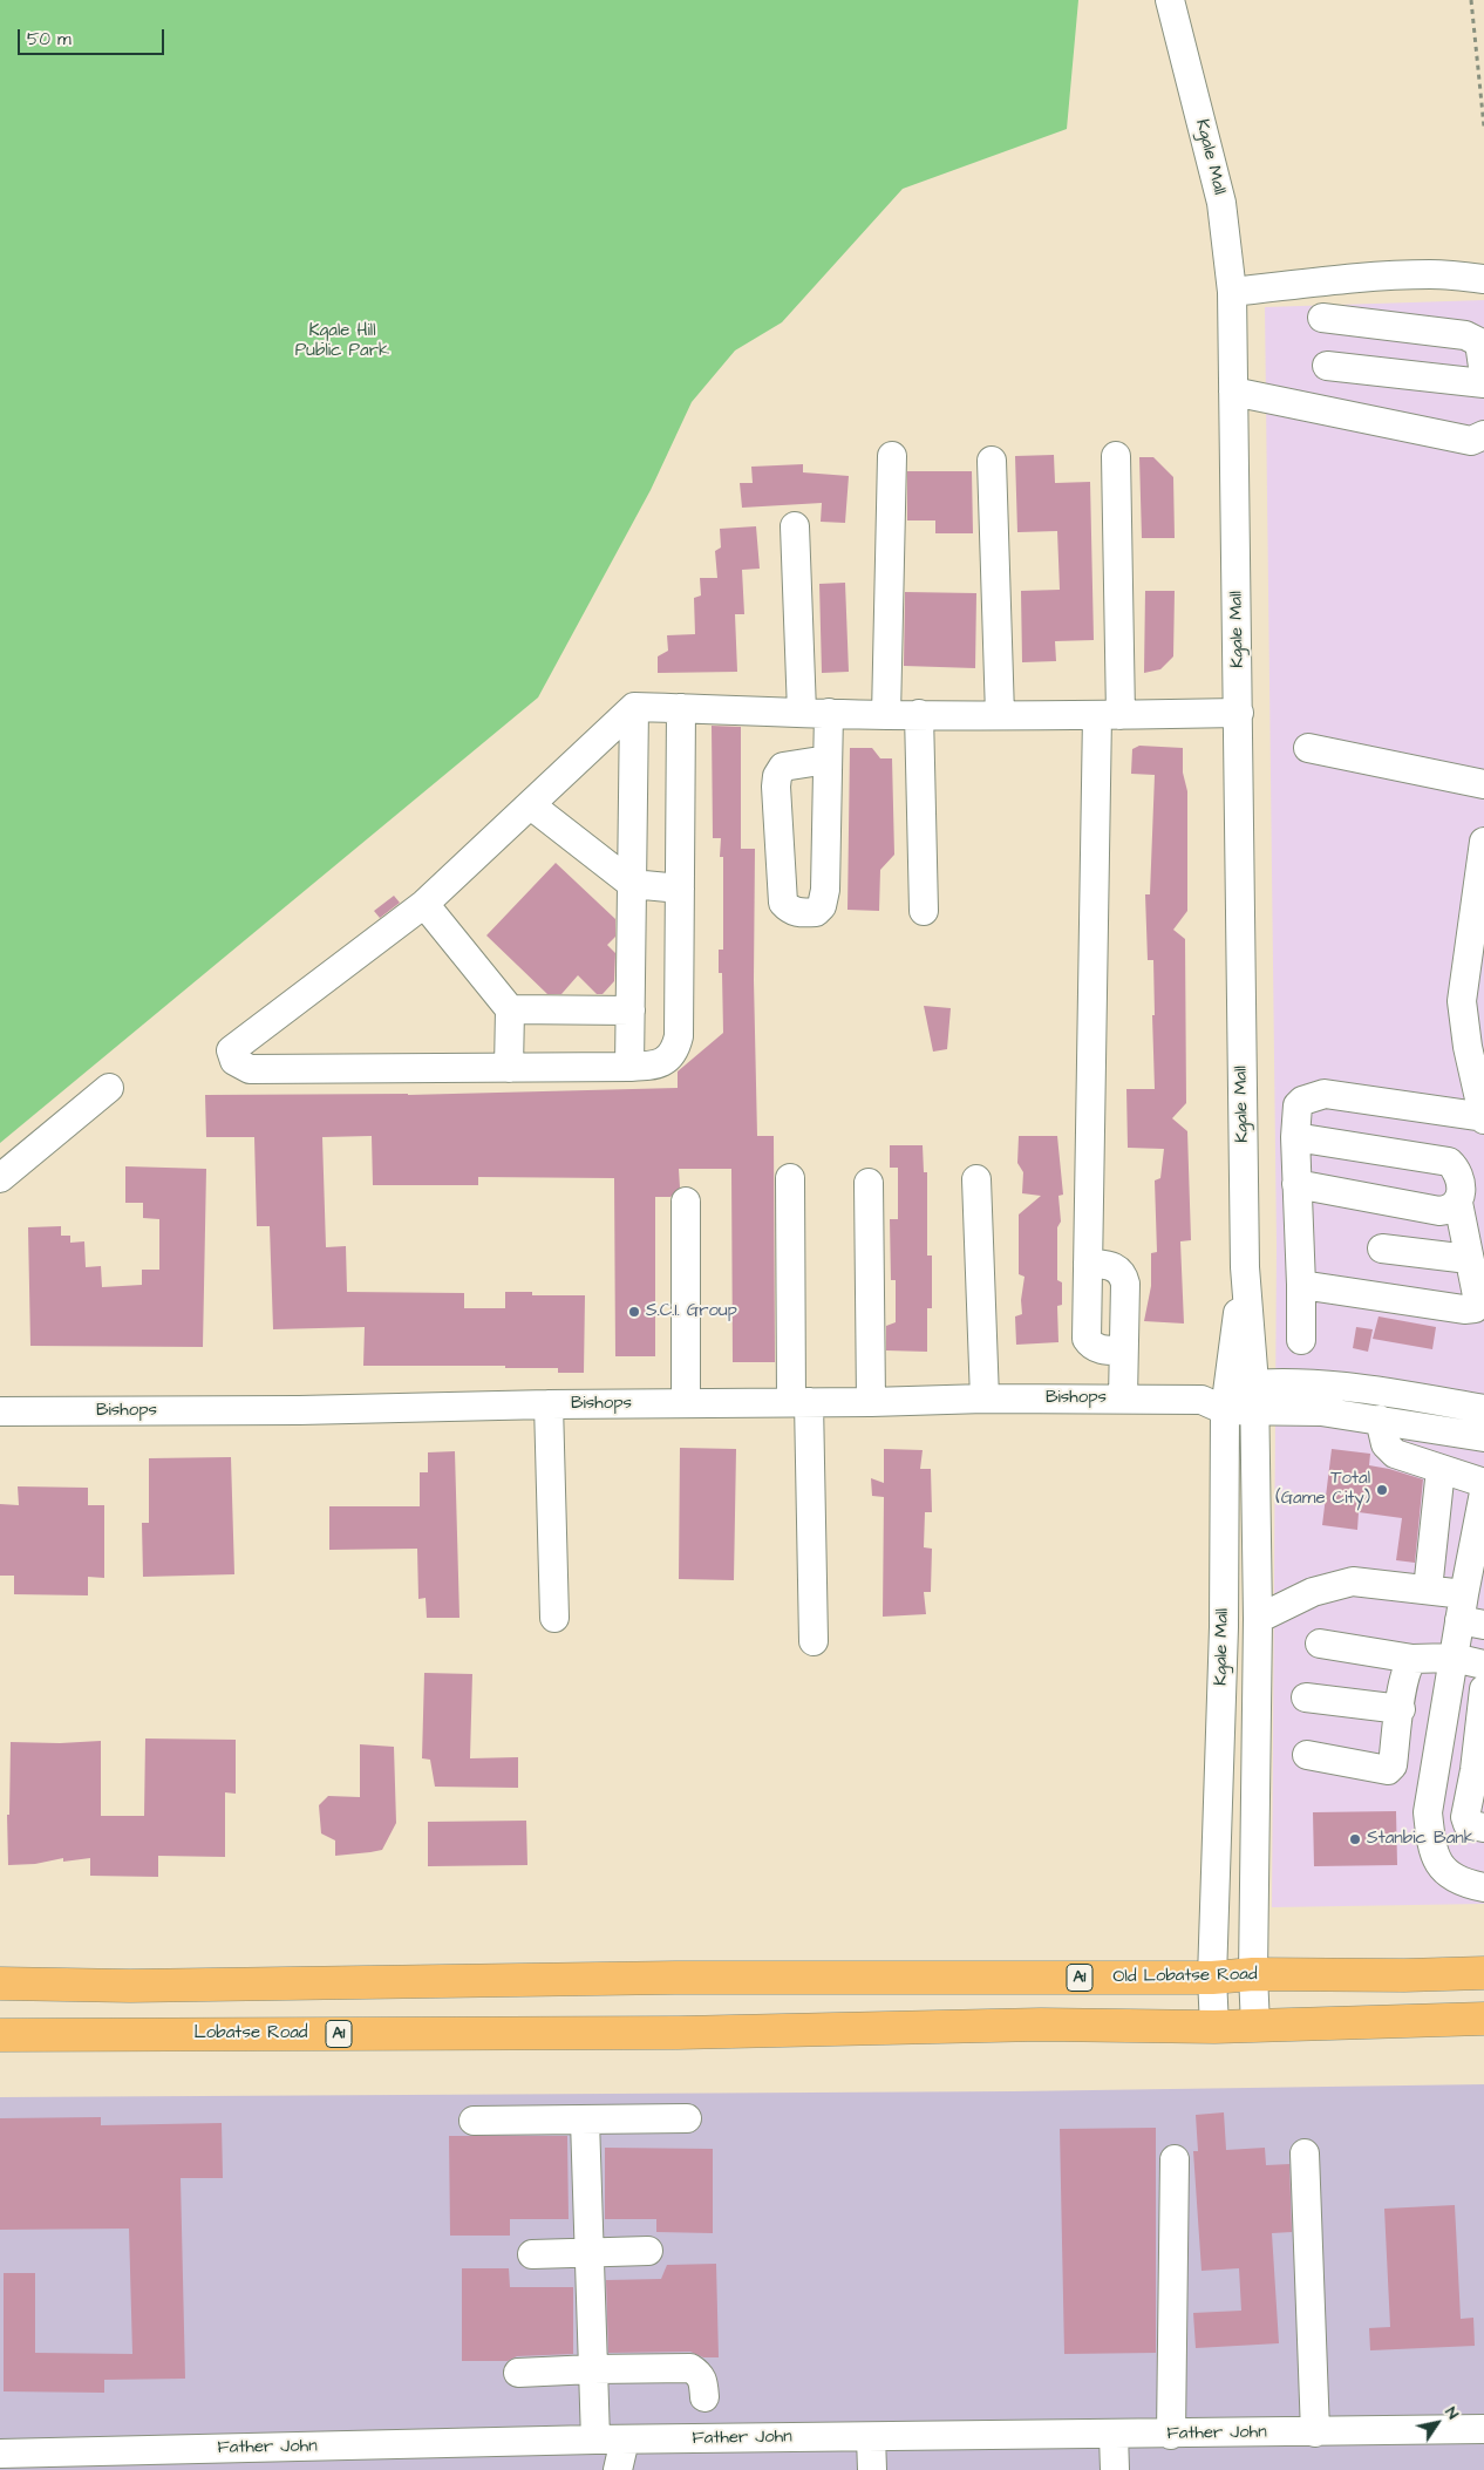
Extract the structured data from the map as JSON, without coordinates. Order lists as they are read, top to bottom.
{
  "streets": {
    "highway": ["Old Lobatse Road", "A1", "Lobatse Road"],
    "street": ["Kgale Mall", "Bishops", "Father John"]
  },
  "crossings": [
    ["Kgale Mall", "Bishops"],
    ["Kgale Mall", "Old Lobatse Road"],
    ["Kgale Mall", "A1"],
    ["Kgale Mall", "Lobatse Road"],
    ["A1", "Lobatse Road"]
  ],
  "parks": ["Kgale Hill Public Park"],
  "places": ["S.C.I. Group", "Total (Game City)", "Stanbic Bank"],
  "scale_bar": "50 m",
  "north": "top right"
}
